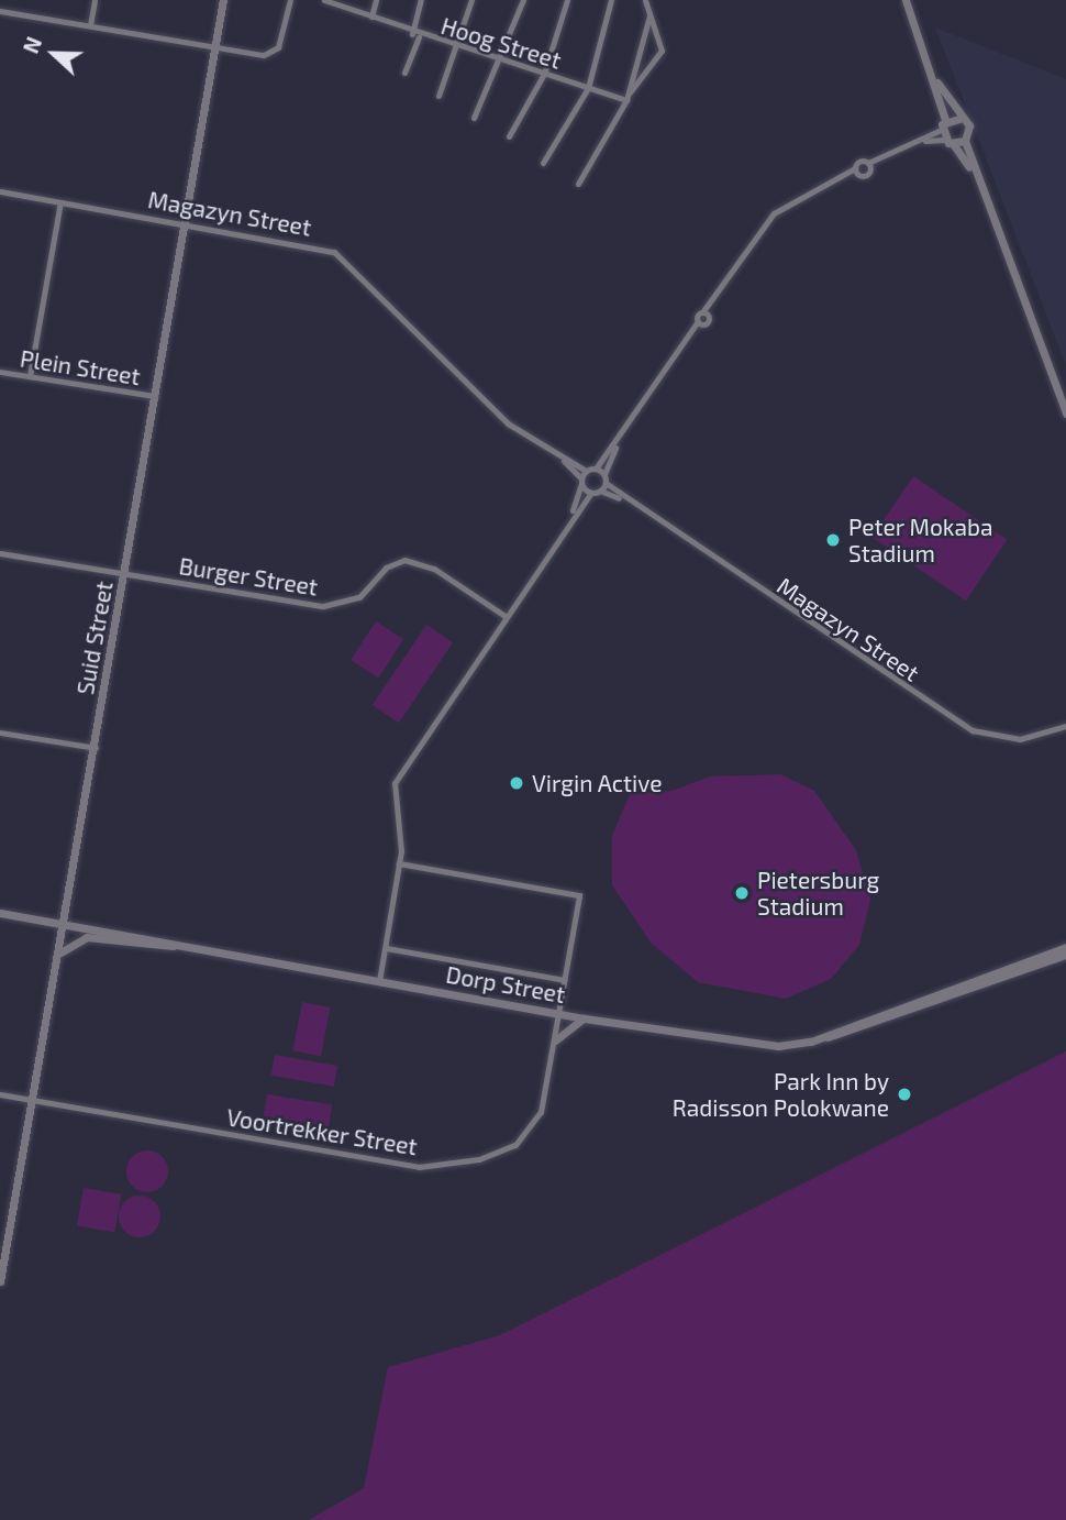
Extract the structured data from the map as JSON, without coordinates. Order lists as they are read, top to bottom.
{
  "streets": {
    "street": [
      "Hoog Street",
      "Magazyn Street",
      "Plein Street",
      "Burger Street",
      "Suid Street",
      "Dorp Street",
      "Voortrekker Street"
    ]
  },
  "crossings": [
    ["Magazyn Street", "Suid Street"],
    ["Plein Street", "Suid Street"],
    ["Burger Street", "Suid Street"],
    ["Suid Street", "Dorp Street"],
    ["Suid Street", "Voortrekker Street"],
    ["Dorp Street", "Voortrekker Street"]
  ],
  "places": [
    "Peter Mokaba Stadium",
    "Virgin Active",
    "Pietersburg Stadium",
    "Park Inn by Radisson Polokwane"
  ],
  "north": "left"
}
